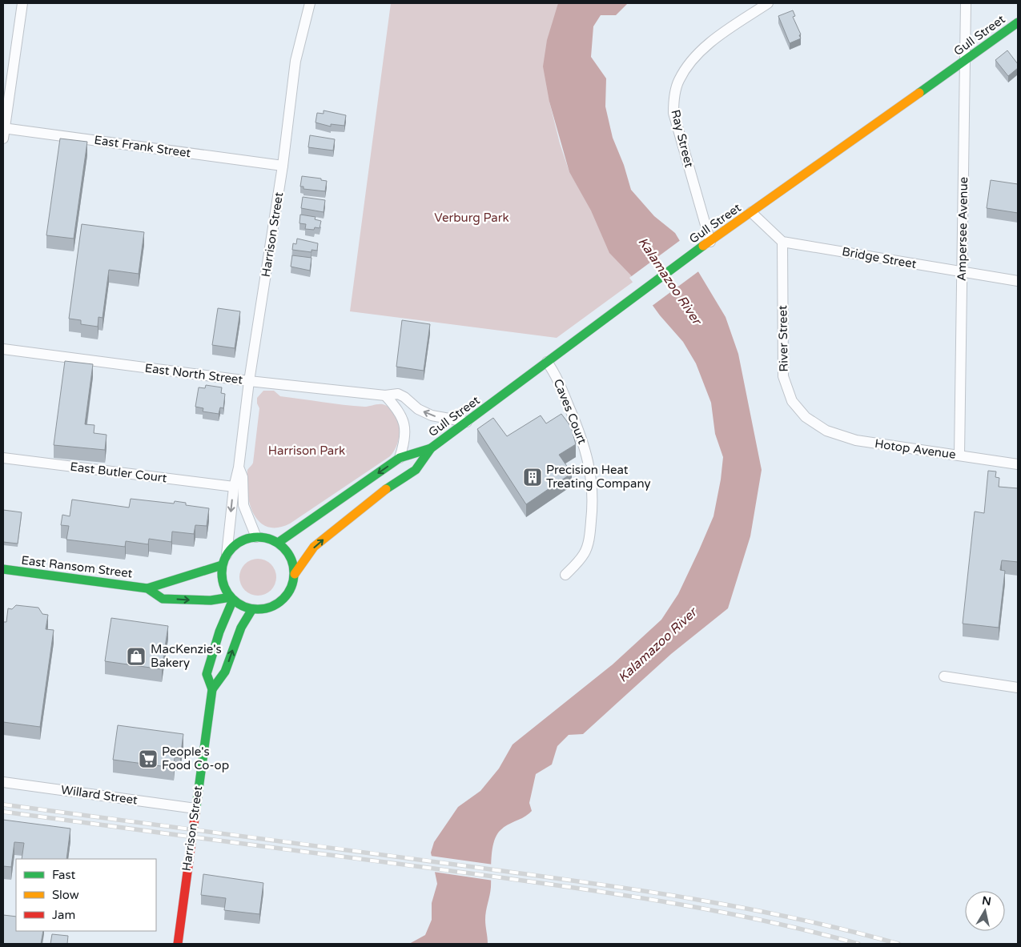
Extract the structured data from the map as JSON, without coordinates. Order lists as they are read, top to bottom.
{
  "streets": {
    "street": [
      "Gull Street",
      "Ray Street",
      "East Frank Street",
      "Ampersee Avenue",
      "Harrison Street",
      "Bridge Street",
      "River Street",
      "East North Street",
      "Caves Court",
      "Hotop Avenue",
      "East Butler Court",
      "East Ransom Street",
      "Willard Street"
    ]
  },
  "crossings": [
    ["Gull Street", "Ray Street"],
    ["Gull Street", "Ampersee Avenue"],
    ["Gull Street", "Harrison Street"],
    ["Gull Street", "East North Street"],
    ["Gull Street", "Caves Court"],
    ["Gull Street", "East Ransom Street"],
    ["East Frank Street", "Harrison Street"],
    ["Ampersee Avenue", "Bridge Street"],
    ["Ampersee Avenue", "Hotop Avenue"],
    ["Harrison Street", "East North Street"],
    ["Harrison Street", "East Butler Court"],
    ["Harrison Street", "East Ransom Street"],
    ["Harrison Street", "Willard Street"],
    ["Bridge Street", "River Street"],
    ["River Street", "Hotop Avenue"]
  ],
  "water": ["Kalamazoo River"],
  "parks": ["Verburg Park", "Harrison Park"],
  "places": {
    "building": ["Precision Heat Treating Company"],
    "shop": ["MacKenzie's Bakery"],
    "supermarket": ["People's Food Co-op"]
  },
  "legend": ["Fast", "Slow", "Jam"],
  "north": "top"
}
